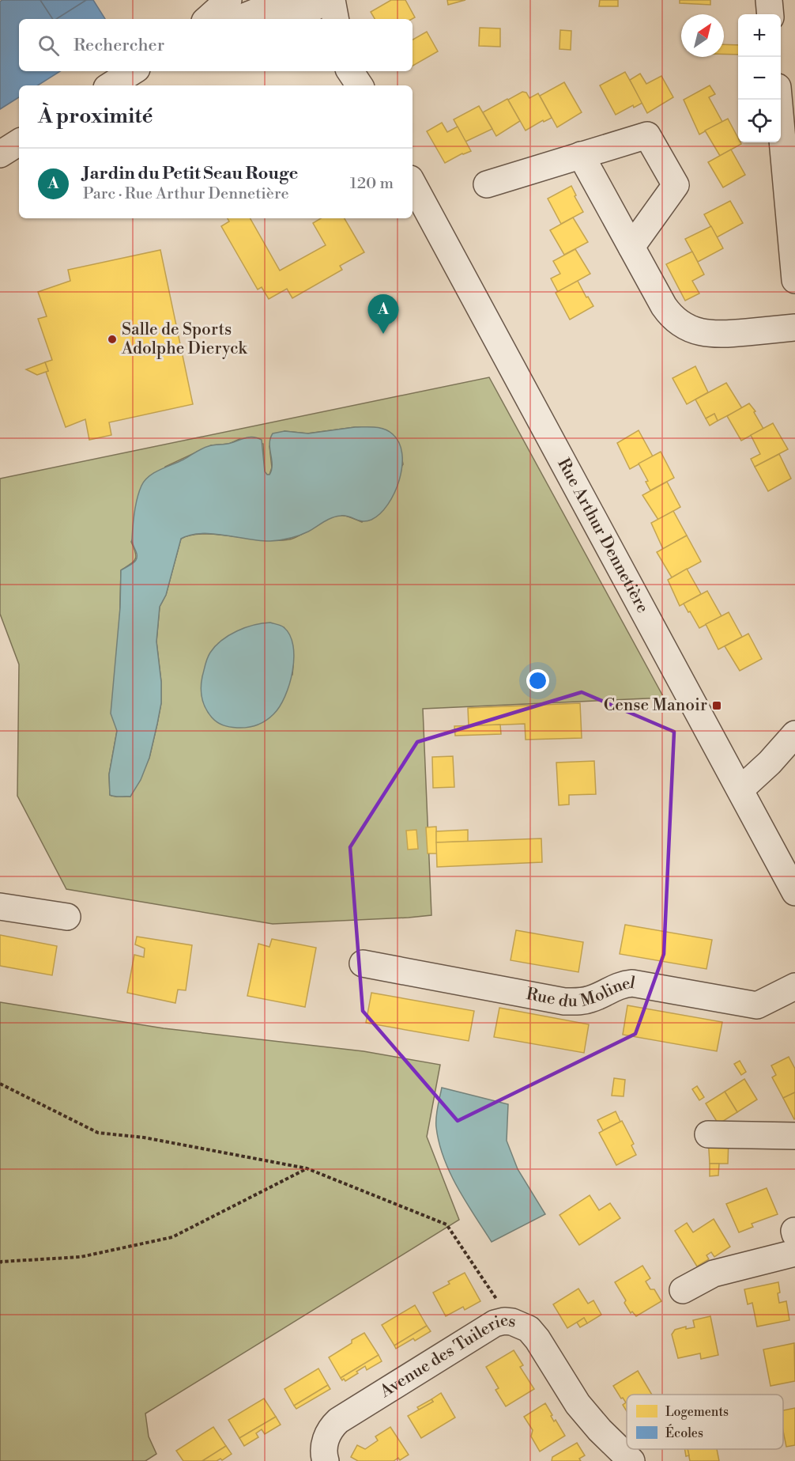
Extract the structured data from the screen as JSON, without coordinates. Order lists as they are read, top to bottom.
{
  "streets": {
    "street": ["Rue Arthur Dennetière", "Rue du Molinel", "Avenue des Tuileries"]
  },
  "places": {
    "other": ["Salle de Sports Adolphe Dieryck"],
    "transit": ["Cense Manoir"]
  },
  "legend": ["Logements", "Écoles"],
  "north": "top right",
  "page": {
    "map_buttons": ["+", "−"],
    "search": "Rechercher",
    "heading": "À proximité",
    "list": [
      {
        "mark": "A",
        "name": "Jardin du Petit Seau Rouge",
        "note": "Parc · Rue Arthur Dennetière",
        "value": "120 m"
      }
    ],
    "pins": "A"
  }
}
